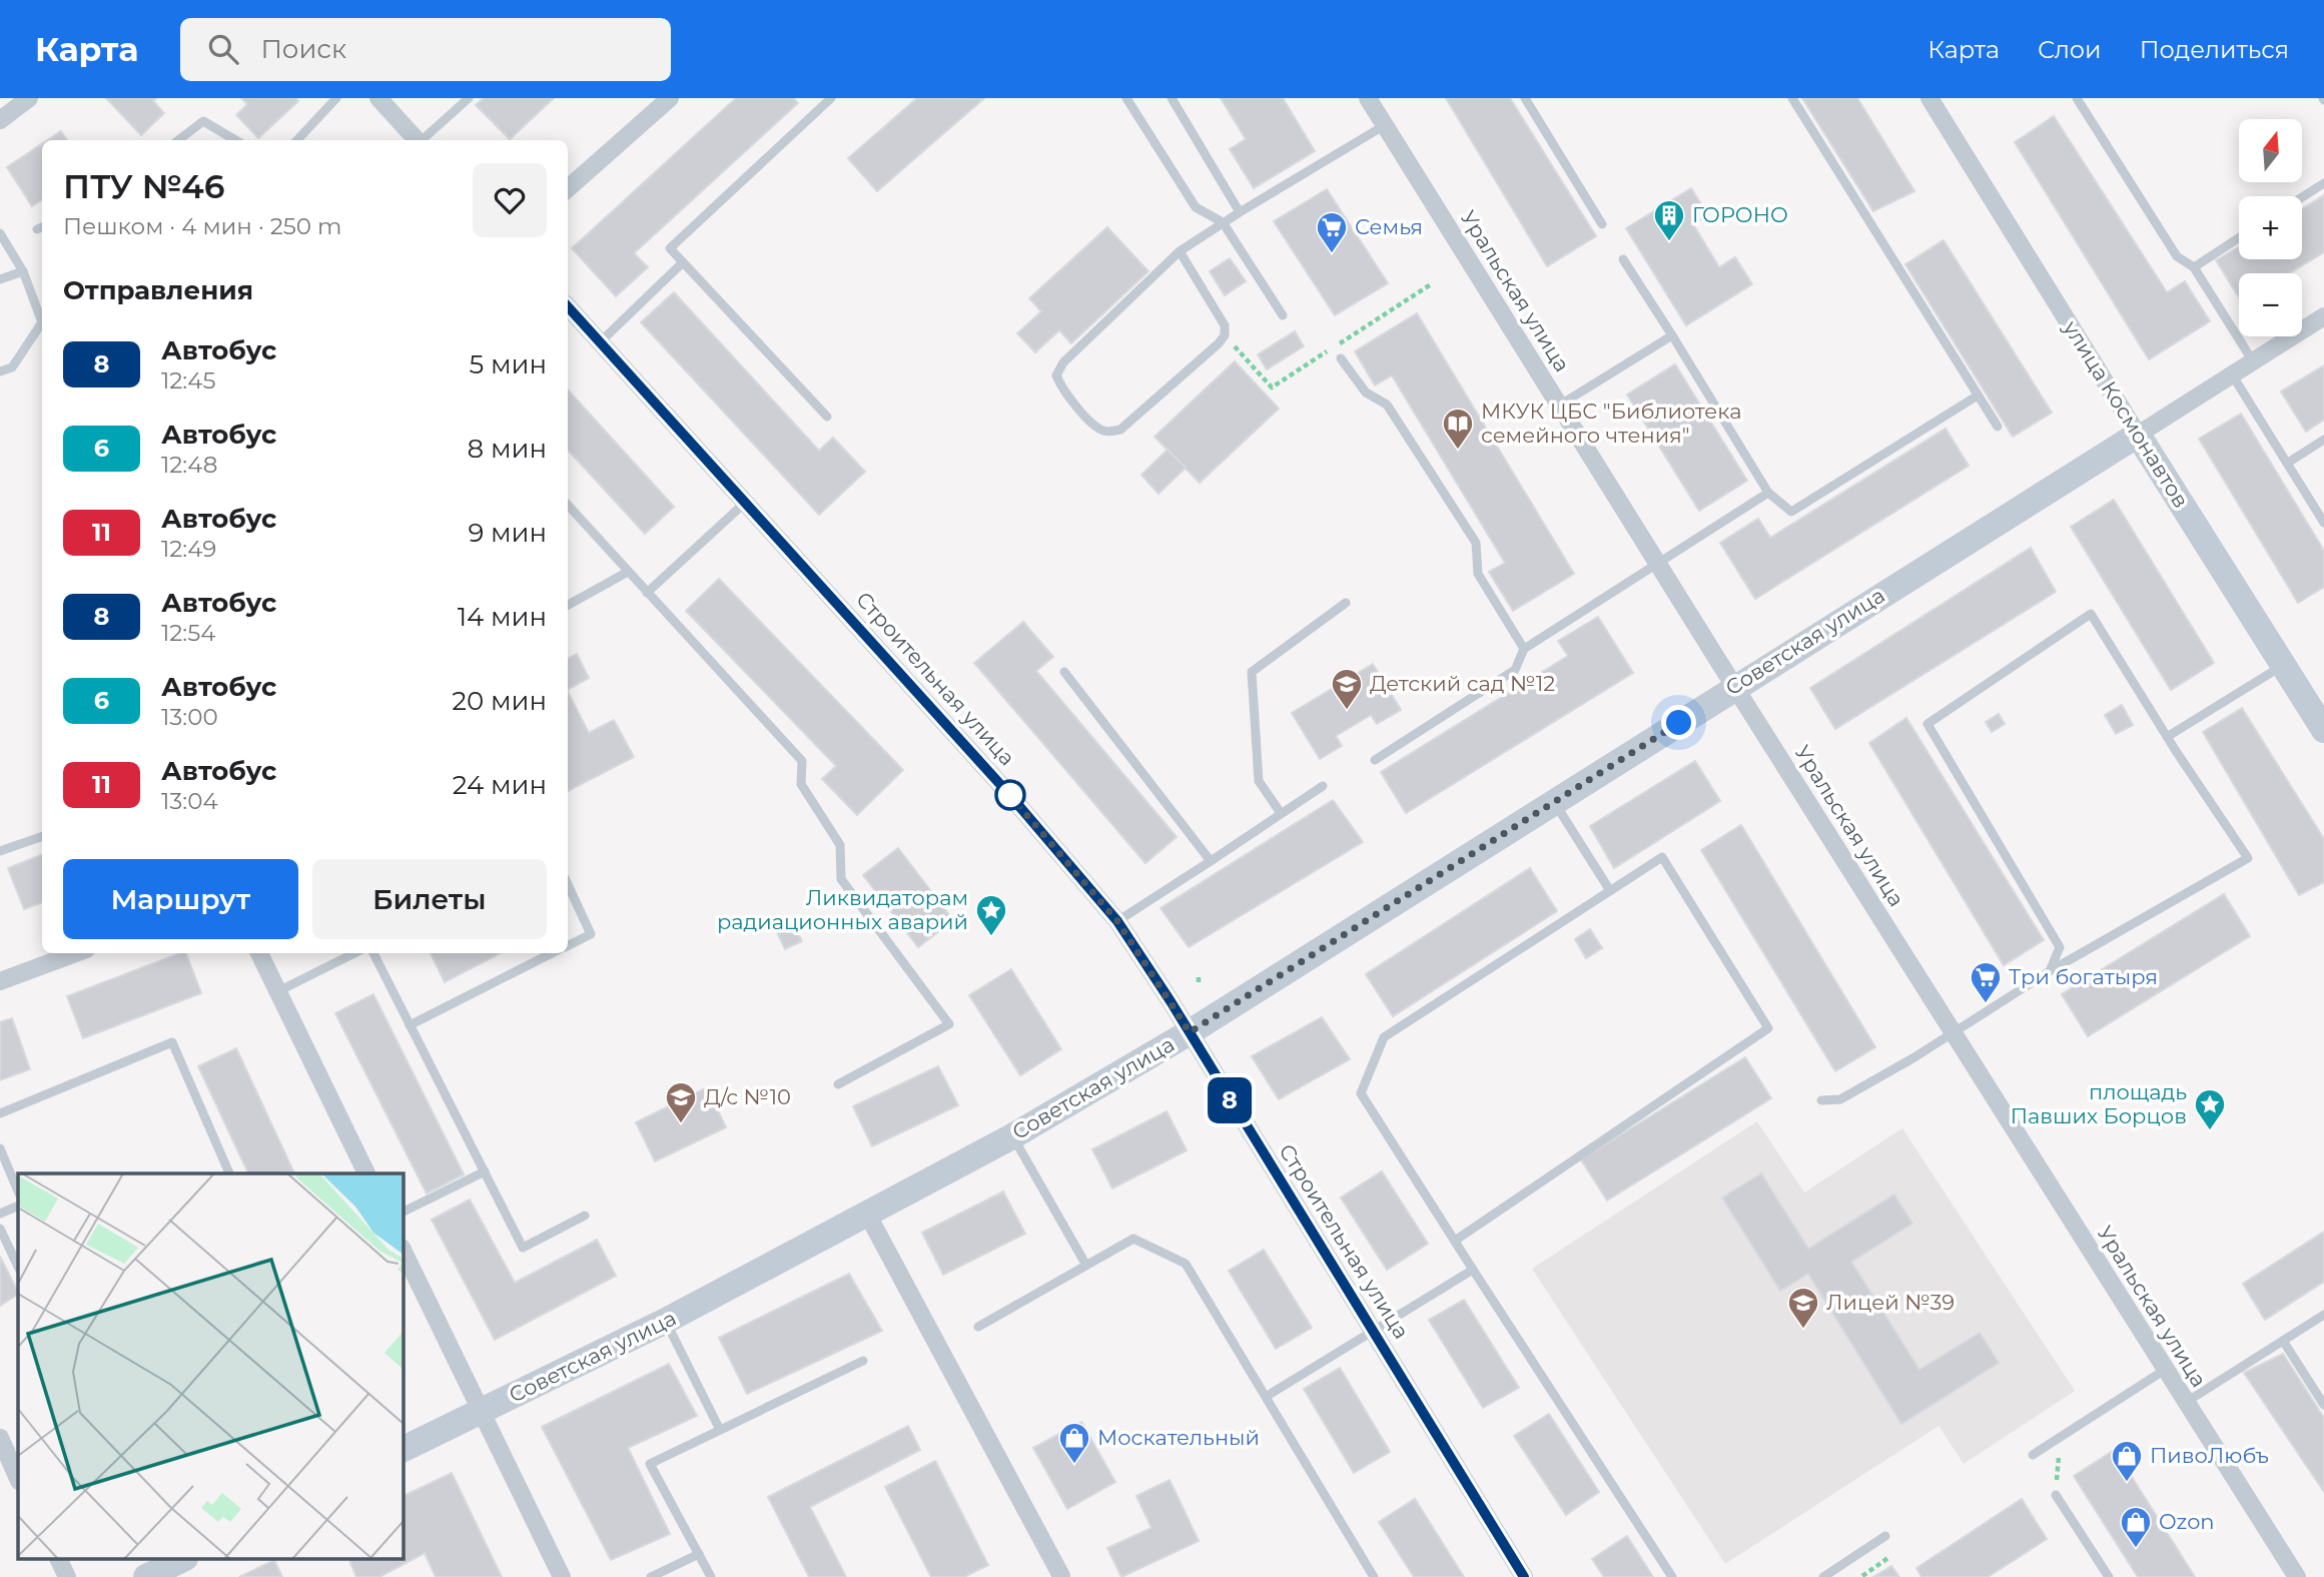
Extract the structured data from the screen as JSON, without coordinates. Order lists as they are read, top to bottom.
{
  "streets": {
    "street": [
      "Уральская улица",
      "улица Космонавтов",
      "Советская улица",
      "Строительная улица"
    ]
  },
  "crossings": [
    ["Уральская улица", "Советская улица"],
    ["улица Космонавтов", "Советская улица"],
    ["Советская улица", "Строительная улица"]
  ],
  "places": {
    "building": ["ГОРОНО"],
    "supermarket": ["Семья", "Три богатыря"],
    "library": ["МКУК ЦБС \"Библиотека семейного чтения\""],
    "school or university": ["Детский сад №12", "Д/с №10", "Лицей №39"],
    "place": ["Ликвидаторам радиационных аварий", "площадь Павших Борцов"],
    "shop": ["Москательный", "ПивоЛюбъ", "Ozon"]
  },
  "lines": ["bus line 8"],
  "north": "top",
  "page": {
    "header": "Карта",
    "search": "Поиск",
    "nav": ["Карта", "Слои", "Поделиться"],
    "on_map": "8",
    "map_buttons": ["+", "−"],
    "heading": [
      ["ПТУ №46", "Пешком · 4 мин · 250 m"],
      "Отправления"
    ],
    "list": [
      {
        "mark": "8",
        "name": "Автобус",
        "note": "12:45",
        "value": "5 мин"
      },
      {
        "mark": "6",
        "name": "Автобус",
        "note": "12:48",
        "value": "8 мин"
      },
      {
        "mark": "11",
        "name": "Автобус",
        "note": "12:49",
        "value": "9 мин"
      },
      {
        "mark": "8",
        "name": "Автобус",
        "note": "12:54",
        "value": "14 мин"
      },
      {
        "mark": "6",
        "name": "Автобус",
        "note": "13:00",
        "value": "20 мин"
      },
      {
        "mark": "11",
        "name": "Автобус",
        "note": "13:04",
        "value": "24 мин"
      }
    ],
    "buttons": ["Маршрут", "Билеты"]
  }
}
